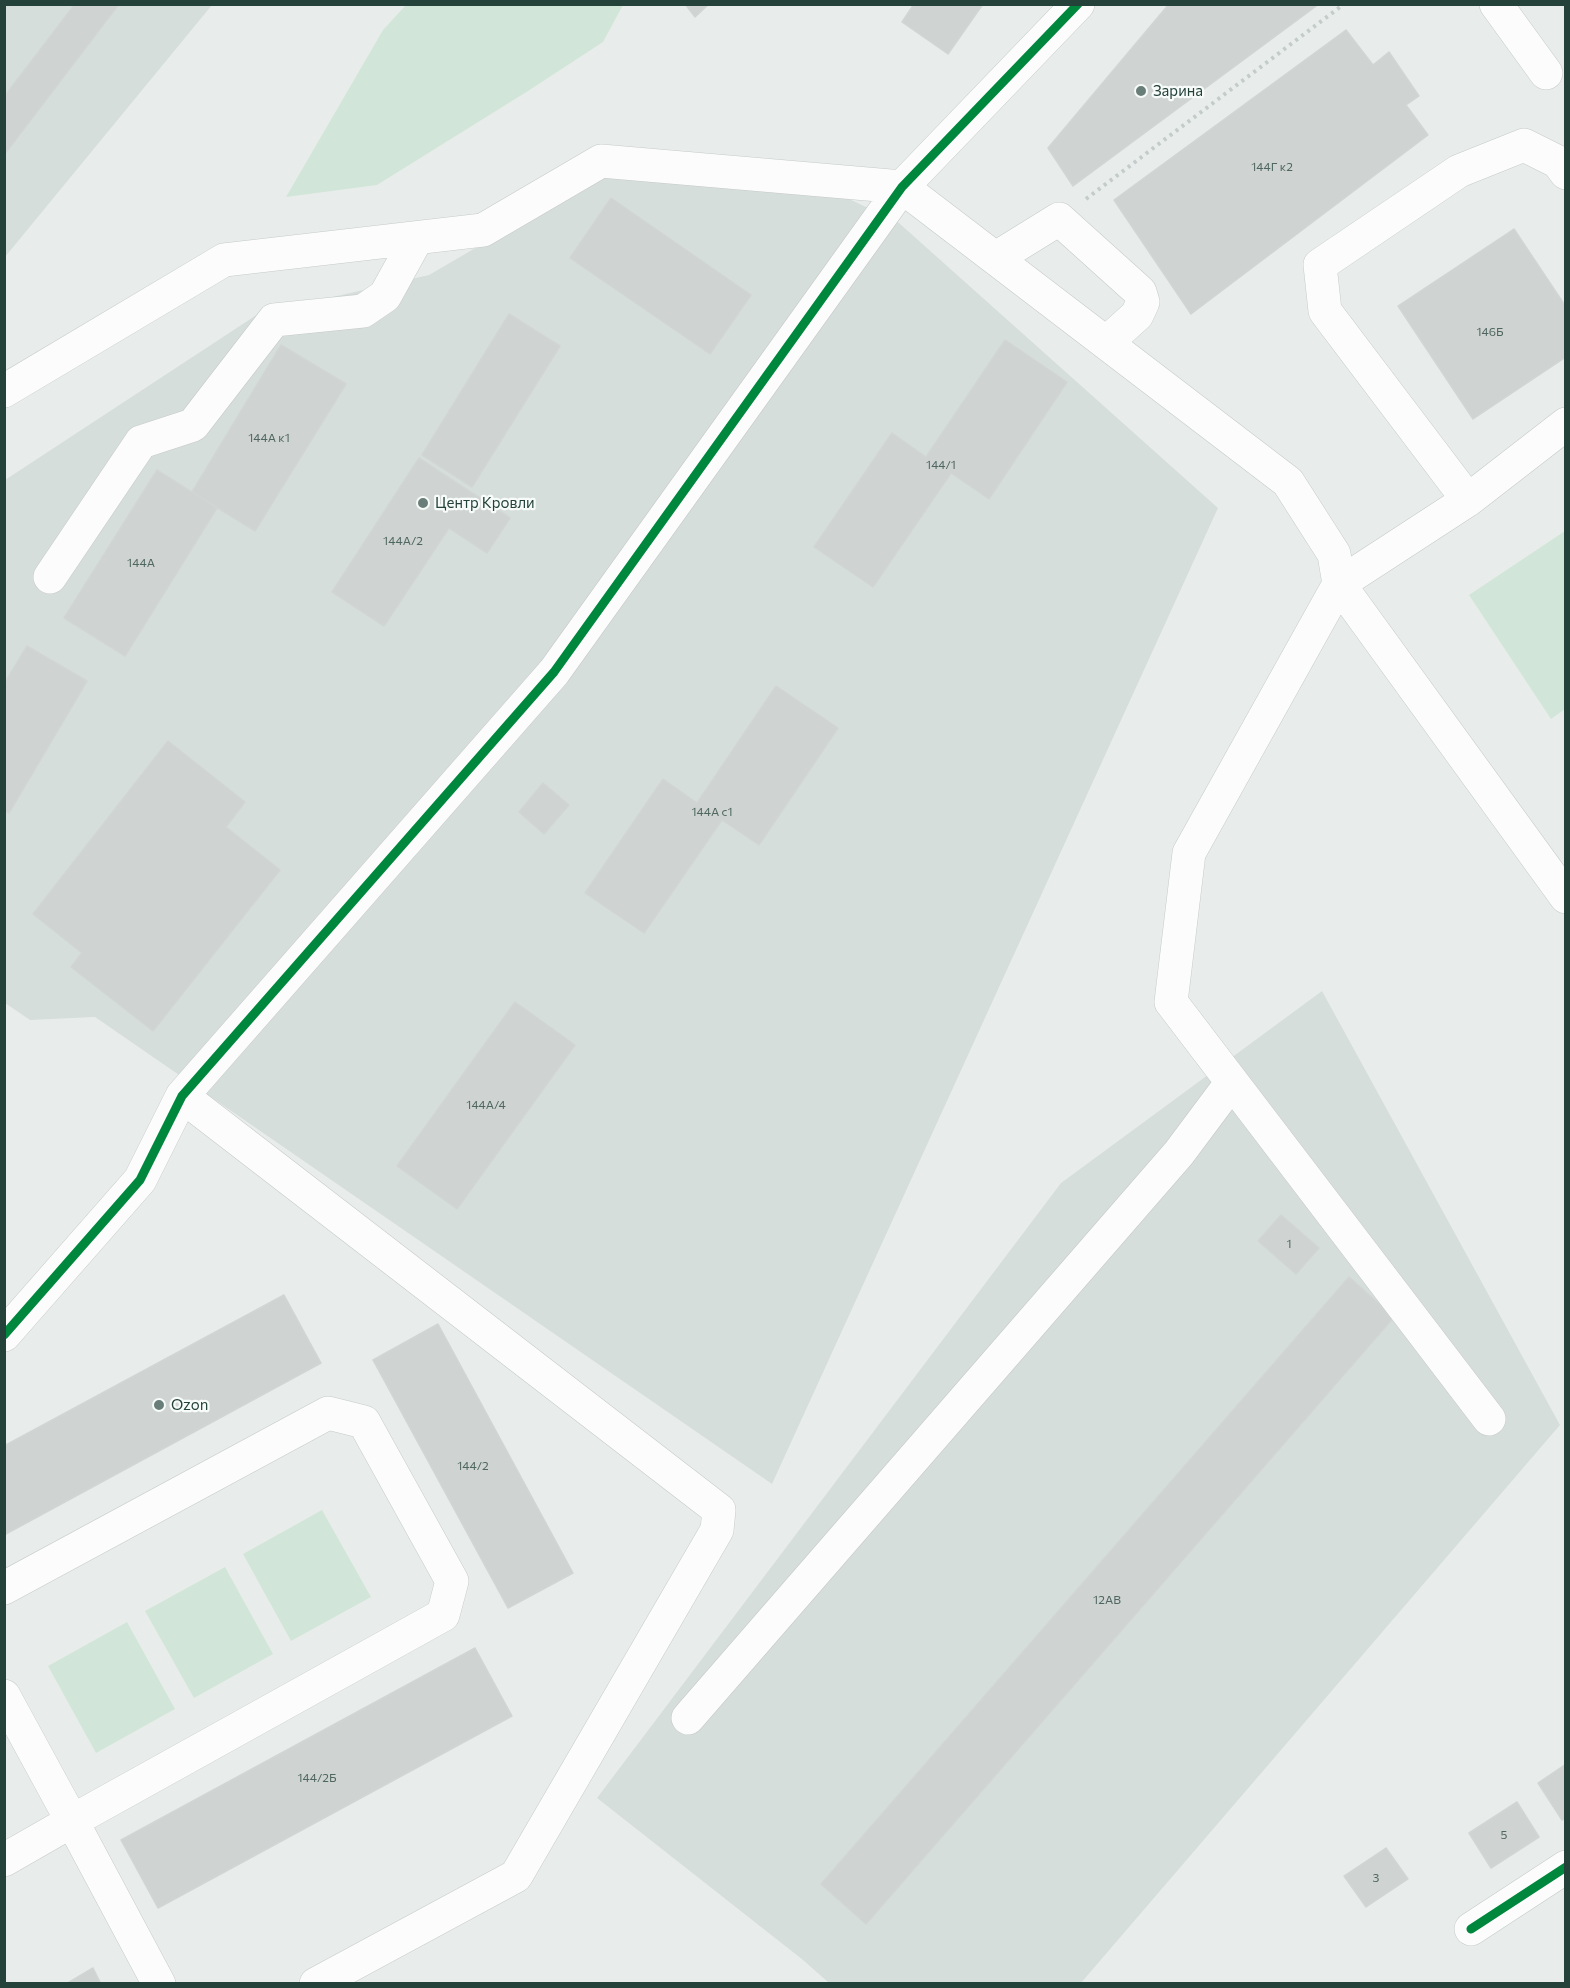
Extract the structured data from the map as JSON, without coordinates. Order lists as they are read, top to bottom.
{
  "places": ["Зарина", "Центр Кровли", "Ozon"],
  "house_numbers": [
    "144Г к2",
    "146Б",
    "144А к1",
    "144/1",
    "144А/2",
    "144А",
    "144А с1",
    "144А/4",
    "1",
    "144/2",
    "12АВ",
    "144/2Б",
    "5",
    "3"
  ]
}
